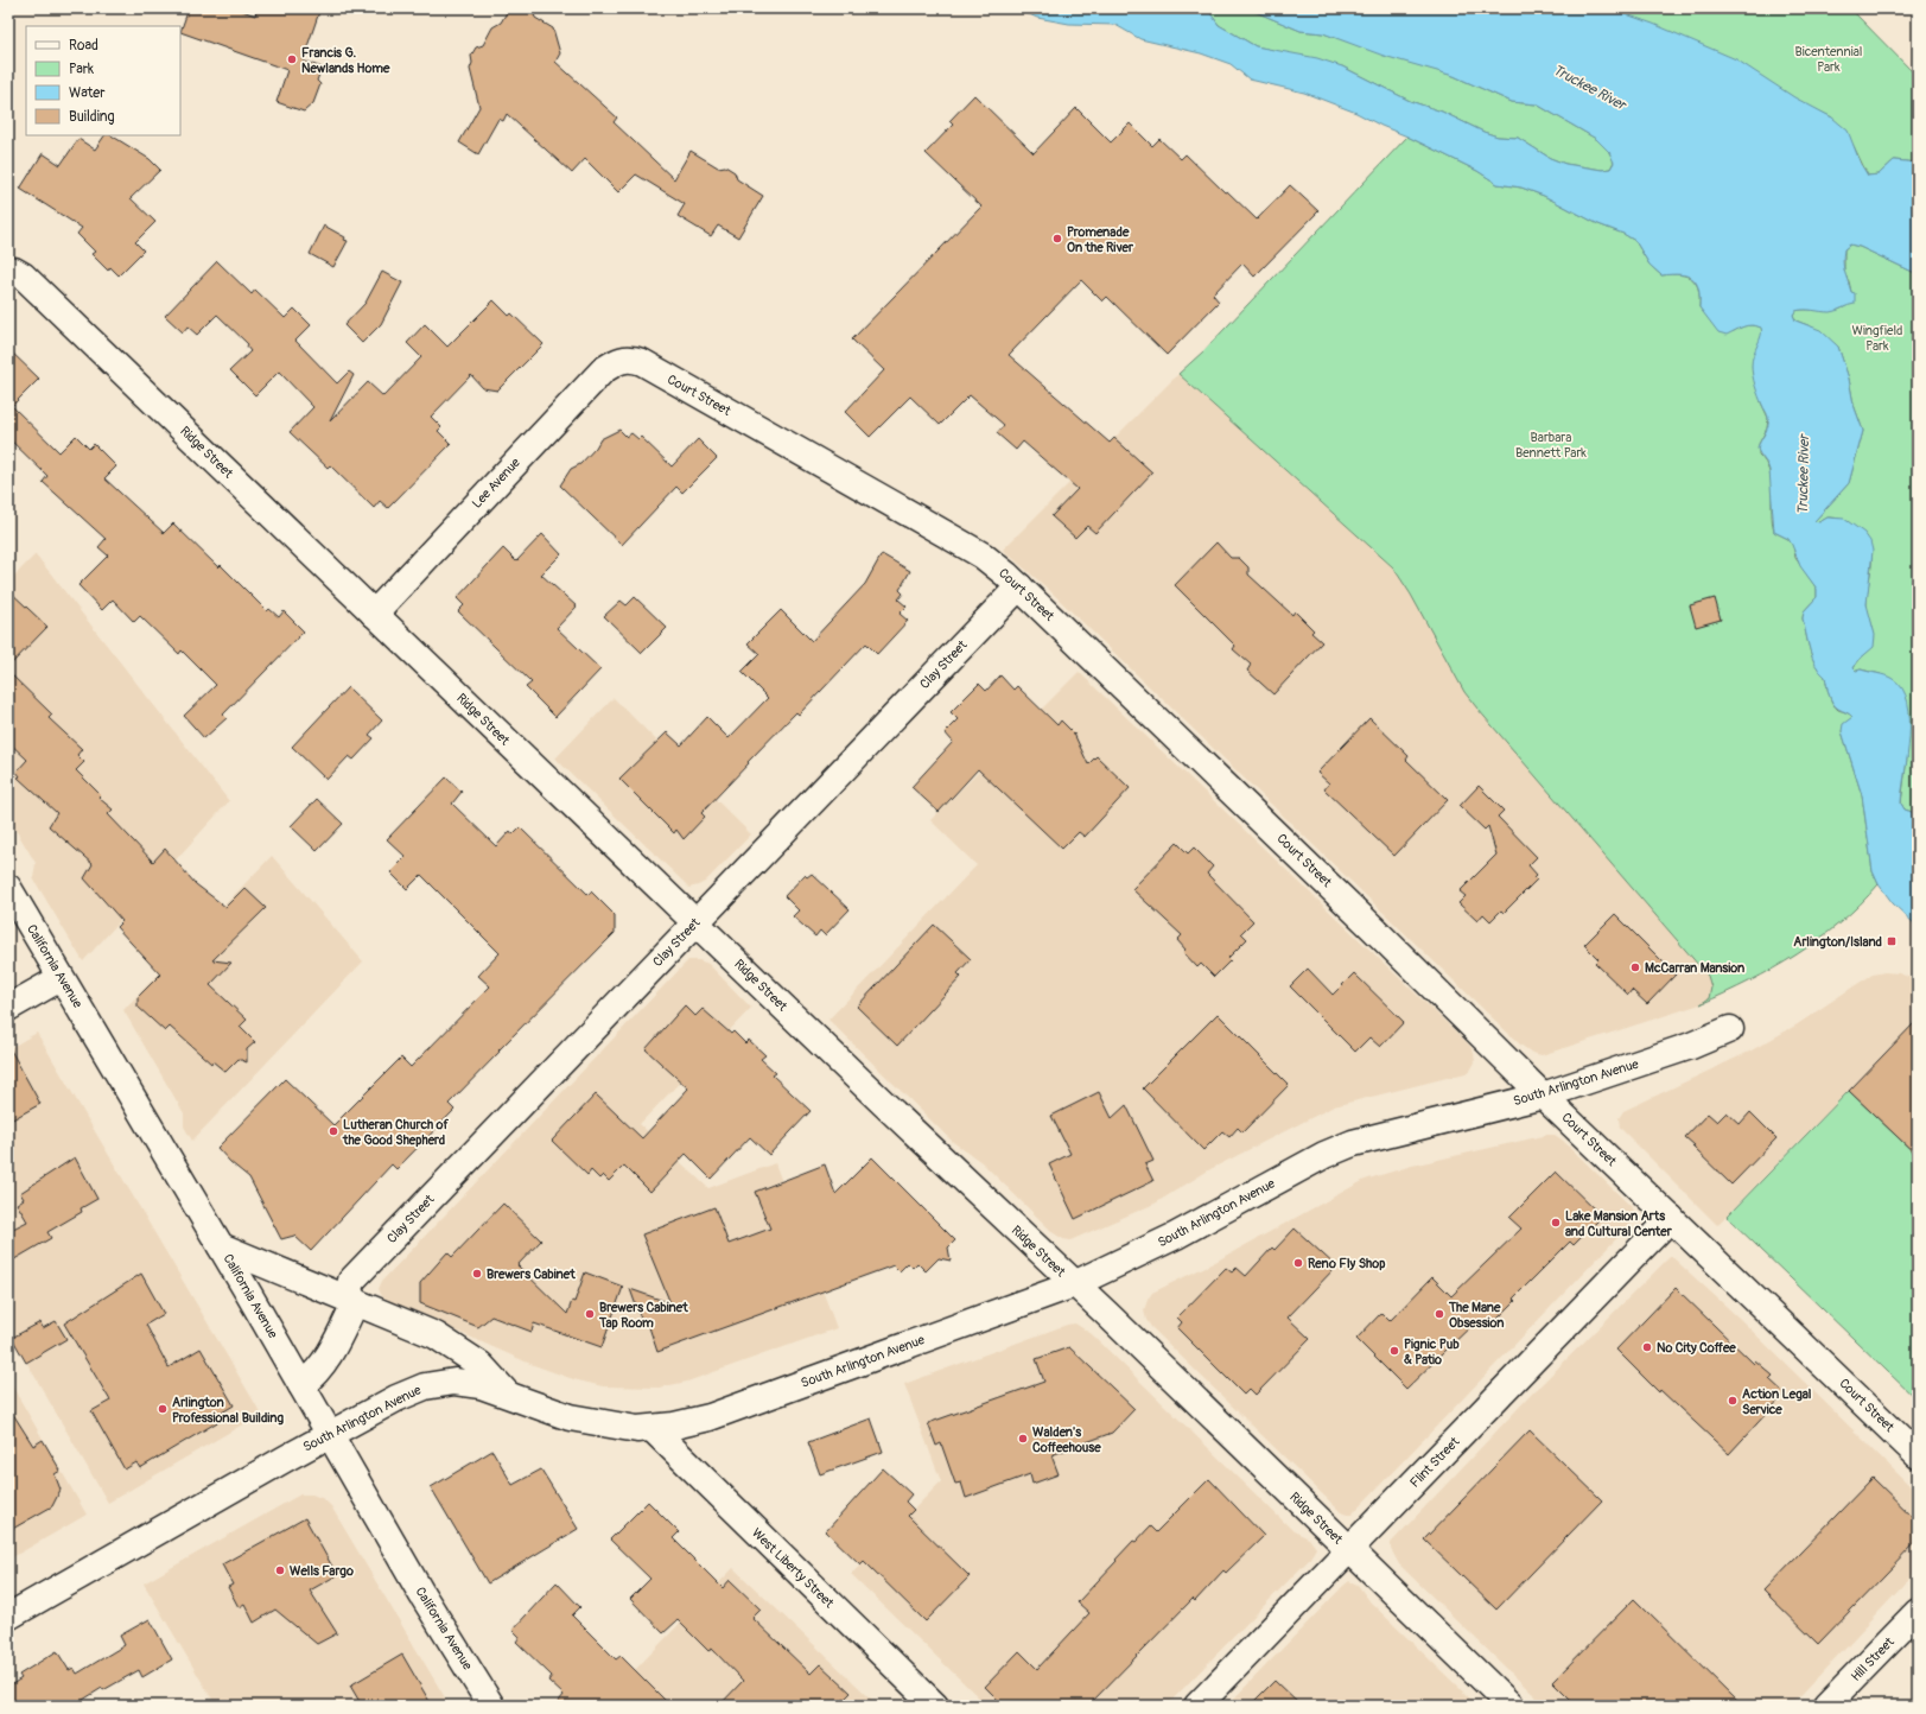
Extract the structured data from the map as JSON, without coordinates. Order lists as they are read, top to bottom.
{
  "streets": {
    "street": [
      "Court Street",
      "Ridge Street",
      "Lee Avenue",
      "Clay Street",
      "California Avenue",
      "South Arlington Avenue",
      "Flint Street",
      "West Liberty Street",
      "Hill Street"
    ]
  },
  "crossings": [
    ["Court Street", "Lee Avenue"],
    ["Court Street", "Clay Street"],
    ["Court Street", "South Arlington Avenue"],
    ["Court Street", "Flint Street"],
    ["Ridge Street", "Lee Avenue"],
    ["Ridge Street", "Clay Street"],
    ["Ridge Street", "South Arlington Avenue"],
    ["Ridge Street", "Flint Street"],
    ["California Avenue", "South Arlington Avenue"],
    ["South Arlington Avenue", "West Liberty Street"]
  ],
  "water": ["Truckee River"],
  "parks": ["Bicentennial Park", "Wingfield Park", "Barbara Bennett Park"],
  "places": {
    "other": [
      "Francis G. Newlands Home",
      "Promenade On the River",
      "McCarran Mansion",
      "Lutheran Church of the Good Shepherd",
      "Lake Mansion Arts and Cultural Center",
      "Reno Fly Shop",
      "Brewers Cabinet",
      "Brewers Cabinet Tap Room",
      "The Mane Obsession",
      "No City Coffee",
      "Pignic Pub & Patio",
      "Action Legal Service",
      "Arlington Professional Building",
      "Walden's Coffeehouse",
      "Wells Fargo"
    ],
    "transit": ["Arlington/Island"]
  },
  "legend": [
    "Road",
    "Park",
    "Water",
    "Building"
  ]
}
